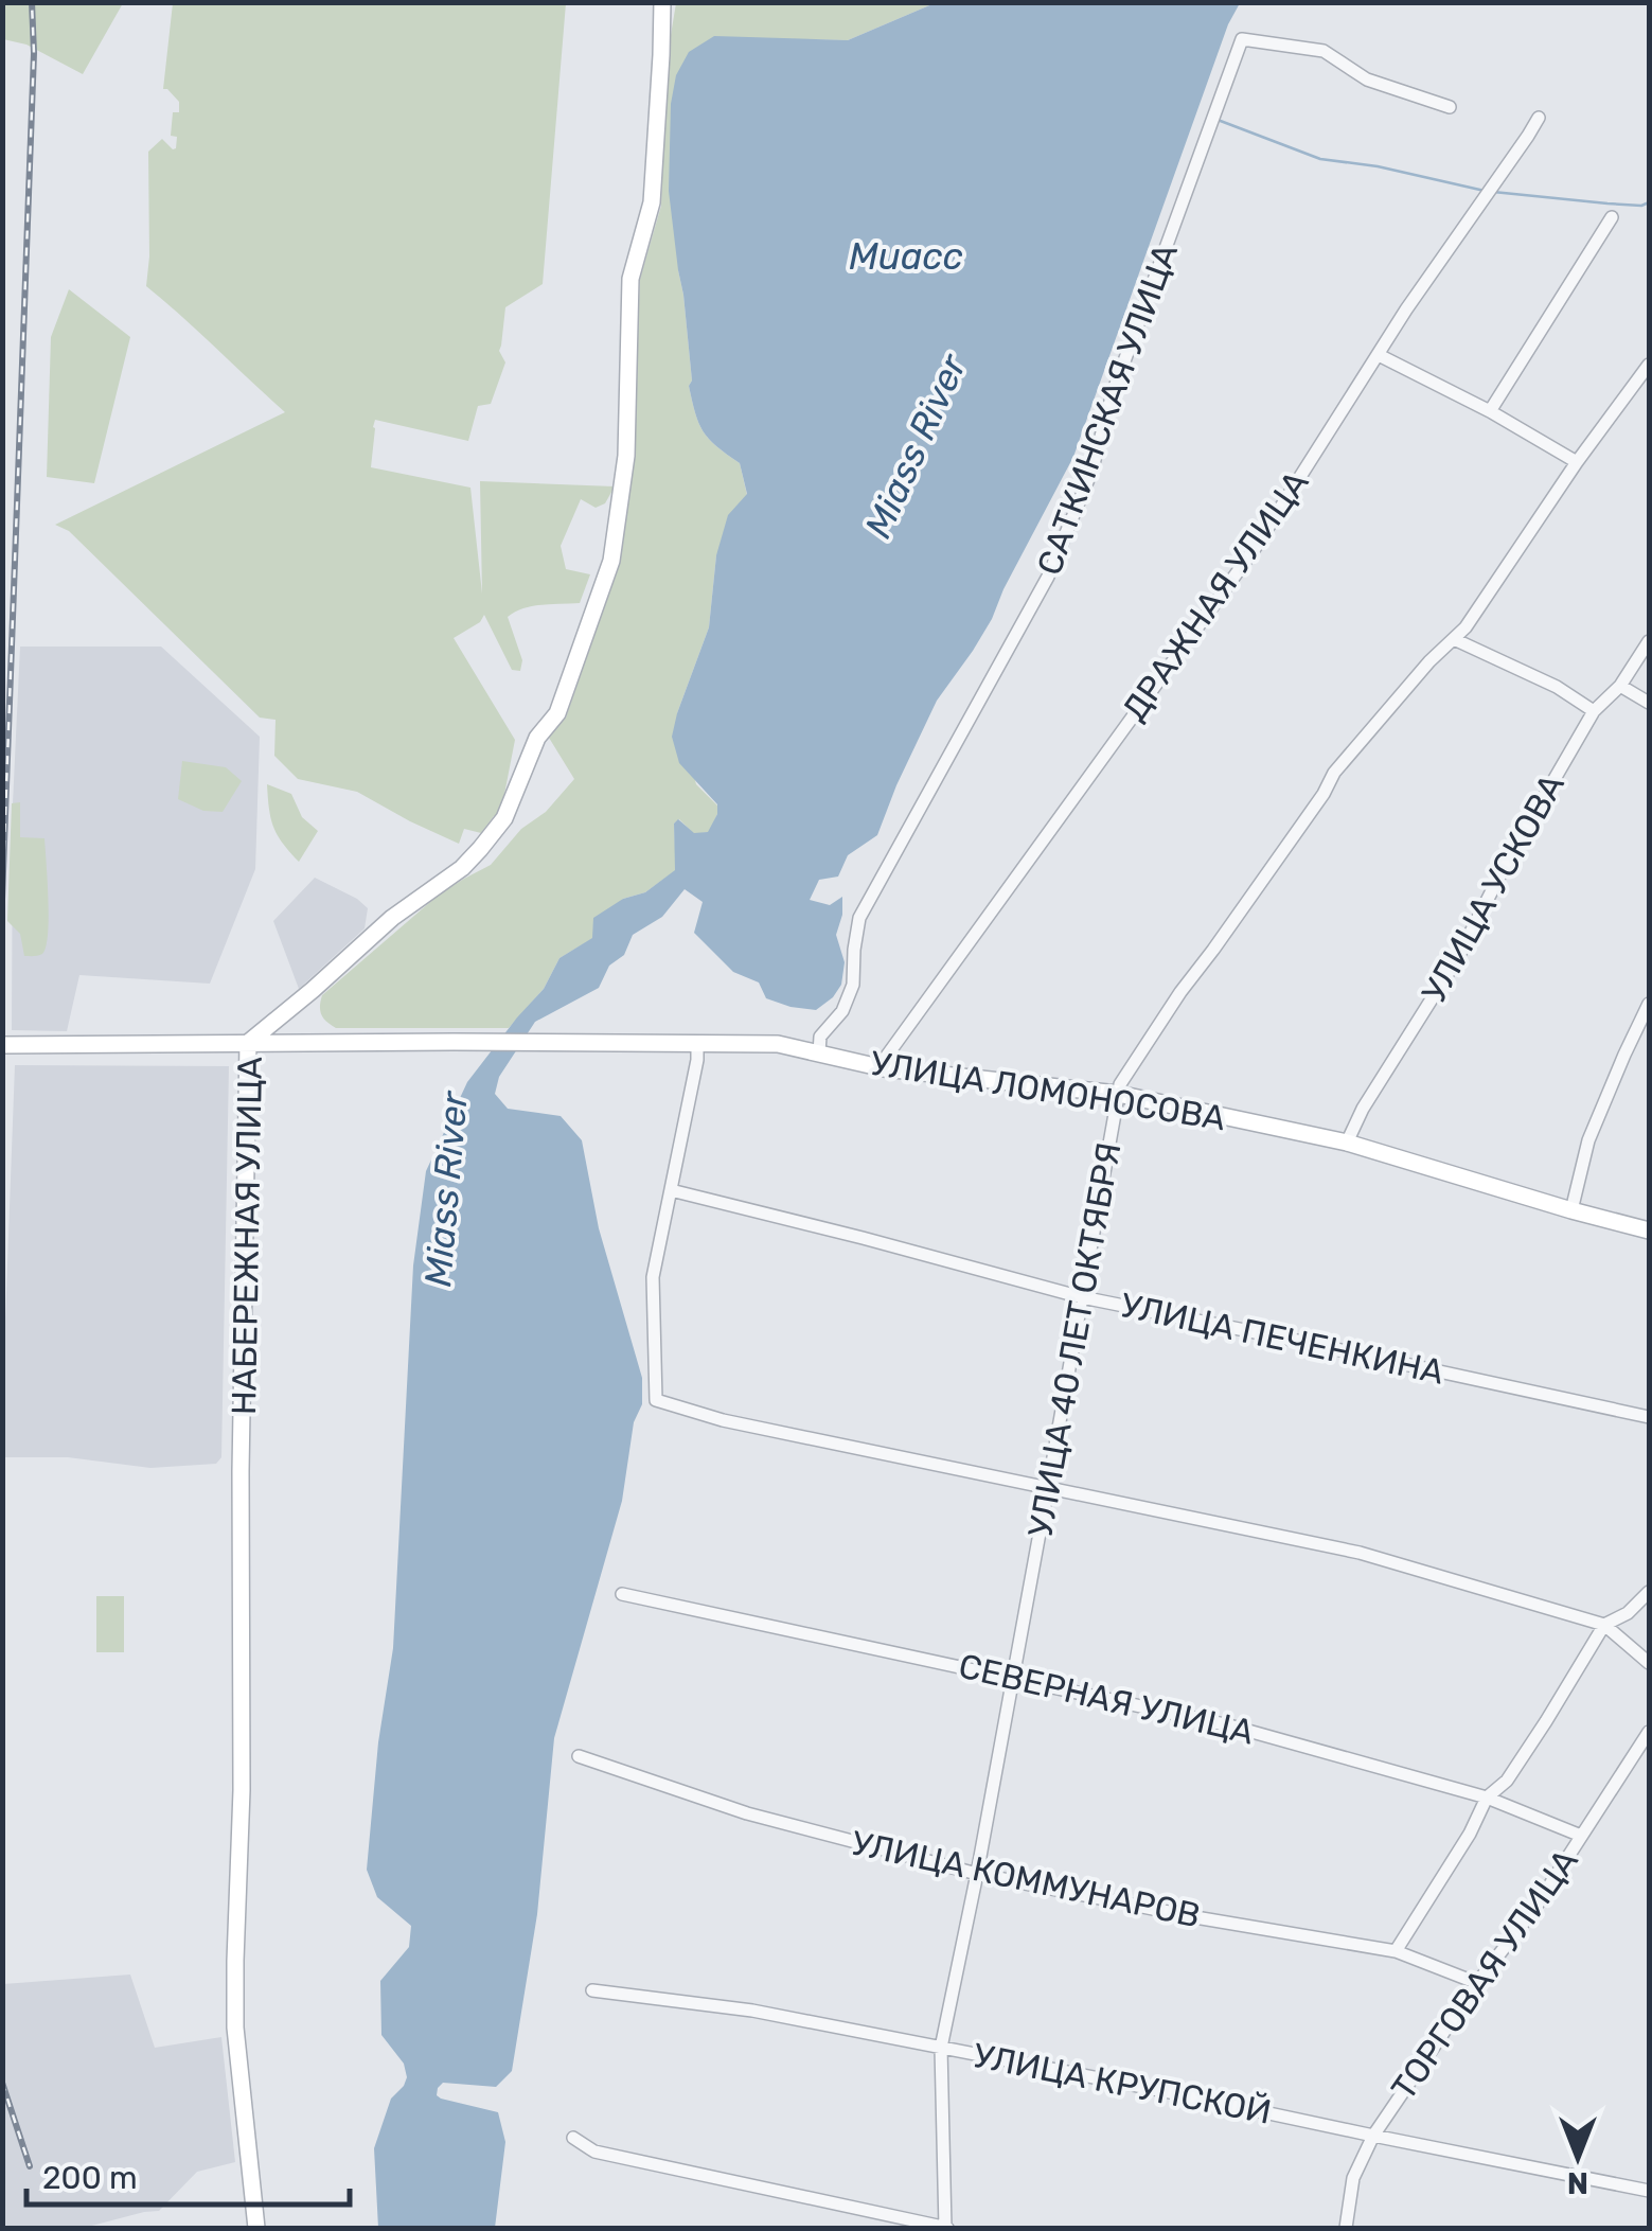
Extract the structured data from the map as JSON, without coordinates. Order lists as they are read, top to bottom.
{
  "streets": {
    "street": [
      "САТКИНСКАЯ УЛИЦА",
      "ДРАЖНАЯ УЛИЦА",
      "УЛИЦА УСКОВА",
      "УЛИЦА ЛОМОНОСОВА",
      "НАБЕРЕЖНАЯ УЛИЦА",
      "УЛИЦА ПЕЧЕНКИНА",
      "УЛИЦА 40 ЛЕТ ОКТЯБРЯ",
      "СЕВЕРНАЯ УЛИЦА",
      "УЛИЦА КОММУНАРОВ",
      "ТОРГОВАЯ УЛИЦА",
      "УЛИЦА КРУПСКОЙ"
    ]
  },
  "crossings": [
    ["САТКИНСКАЯ УЛИЦА", "УЛИЦА ЛОМОНОСОВА"],
    ["ДРАЖНАЯ УЛИЦА", "УЛИЦА ЛОМОНОСОВА"],
    ["УЛИЦА УСКОВА", "УЛИЦА ЛОМОНОСОВА"],
    ["УЛИЦА ЛОМОНОСОВА", "НАБЕРЕЖНАЯ УЛИЦА"],
    ["УЛИЦА ЛОМОНОСОВА", "УЛИЦА 40 ЛЕТ ОКТЯБРЯ"],
    ["УЛИЦА ПЕЧЕНКИНА", "УЛИЦА 40 ЛЕТ ОКТЯБРЯ"],
    ["УЛИЦА 40 ЛЕТ ОКТЯБРЯ", "СЕВЕРНАЯ УЛИЦА"],
    ["УЛИЦА 40 ЛЕТ ОКТЯБРЯ", "УЛИЦА КОММУНАРОВ"],
    ["УЛИЦА 40 ЛЕТ ОКТЯБРЯ", "УЛИЦА КРУПСКОЙ"],
    ["СЕВЕРНАЯ УЛИЦА", "ТОРГОВАЯ УЛИЦА"],
    ["УЛИЦА КОММУНАРОВ", "ТОРГОВАЯ УЛИЦА"],
    ["ТОРГОВАЯ УЛИЦА", "УЛИЦА КРУПСКОЙ"]
  ],
  "water": ["Миасс", "Miass River"],
  "scale_bar": "200 m",
  "north": "bottom"
}
